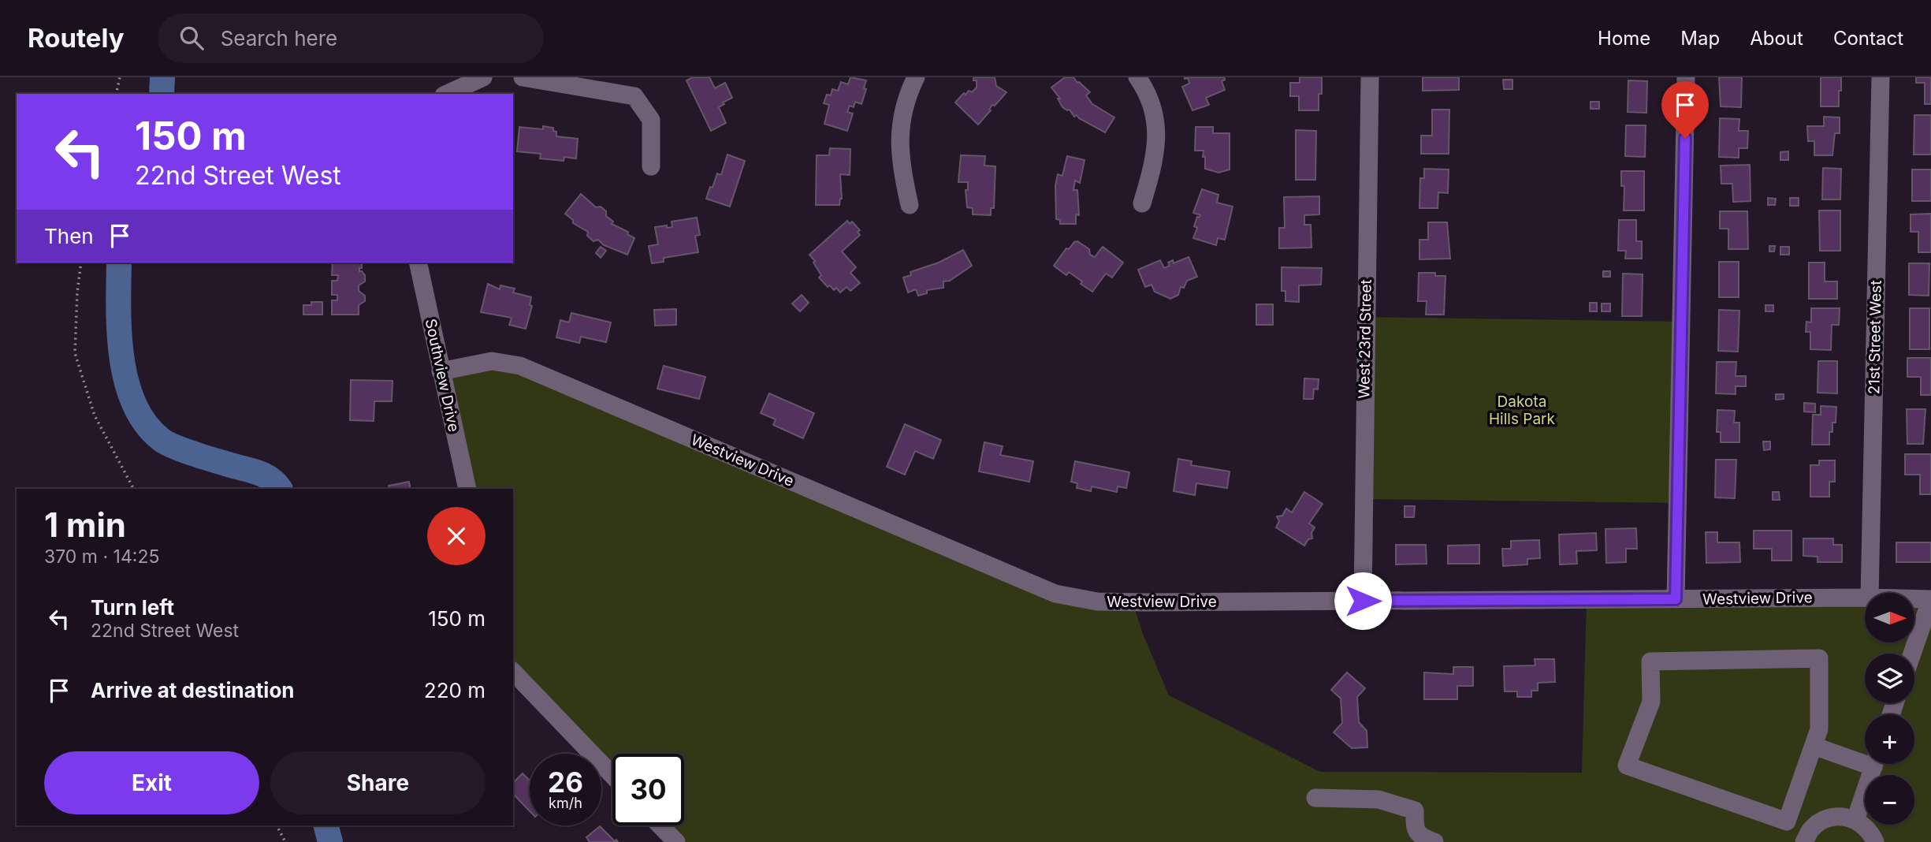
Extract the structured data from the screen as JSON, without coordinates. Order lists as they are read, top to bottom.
{
  "streets": {
    "street": [
      "21st Street West",
      "West 23rd Street",
      "Southview Drive",
      "Westview Drive"
    ]
  },
  "crossings": [
    ["West 23rd Street", "Westview Drive"],
    ["Southview Drive", "Westview Drive"]
  ],
  "parks": ["Dakota Hills Park"],
  "north": "right",
  "page": {
    "header": "Routely",
    "search": "Search here",
    "nav": [
      "Home",
      "Map",
      "About",
      "Contact"
    ],
    "turn": ["150 m", "22nd Street West"],
    "then": "Then",
    "heading": ["1 min", "370 m · 14:25"],
    "list": [
      {
        "name": "Turn left",
        "note": "22nd Street West",
        "value": "150 m"
      },
      {
        "name": "Arrive at destination",
        "value": "220 m"
      }
    ],
    "map_buttons": ["+", "−"],
    "buttons": ["Exit", "Share"],
    "speed": "26 km/h",
    "limit": "30"
  }
}
